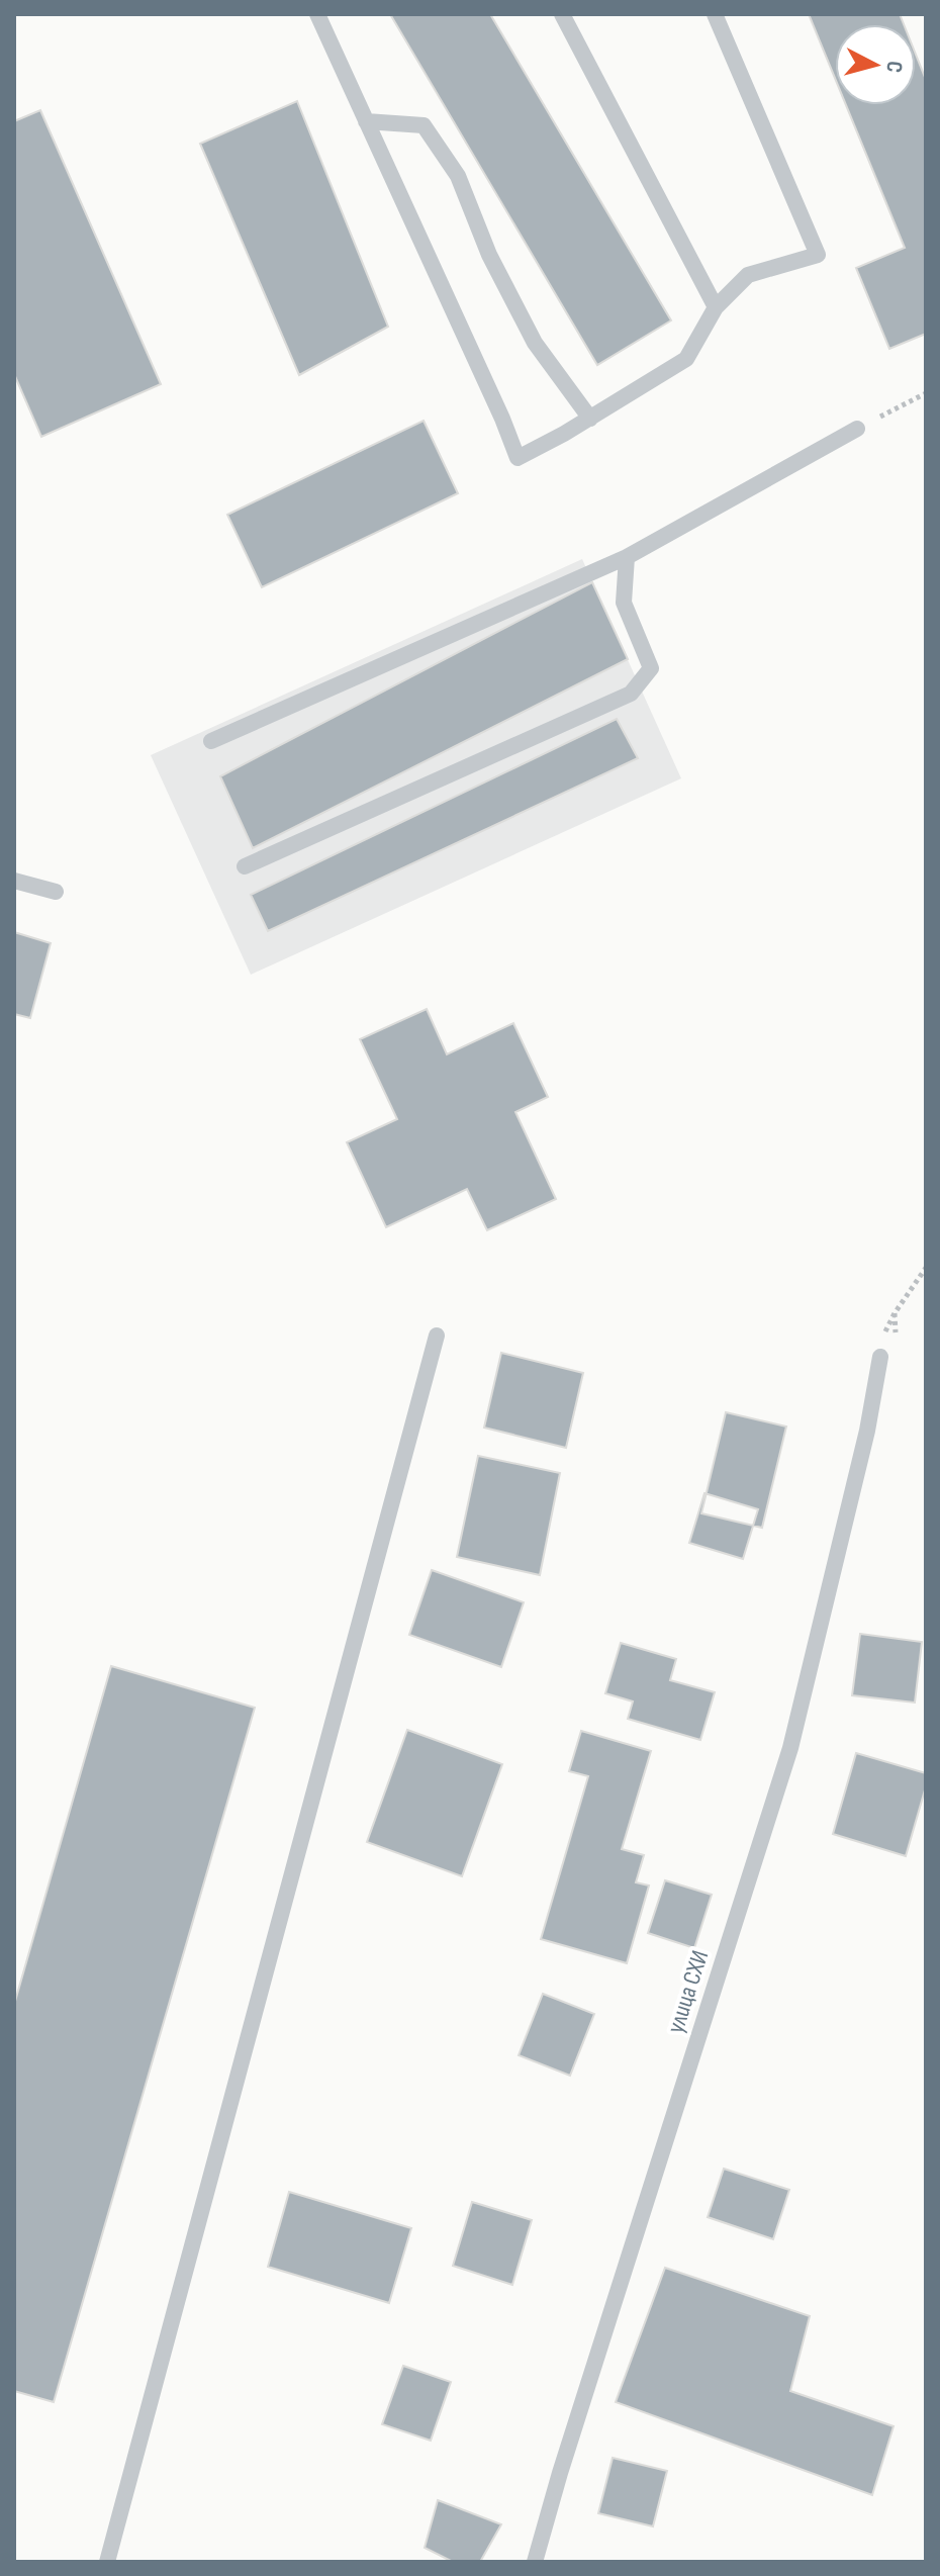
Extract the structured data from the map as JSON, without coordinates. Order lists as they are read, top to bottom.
{
  "streets": {
    "lane": ["улица СХИ"]
  },
  "north": "right"
}
